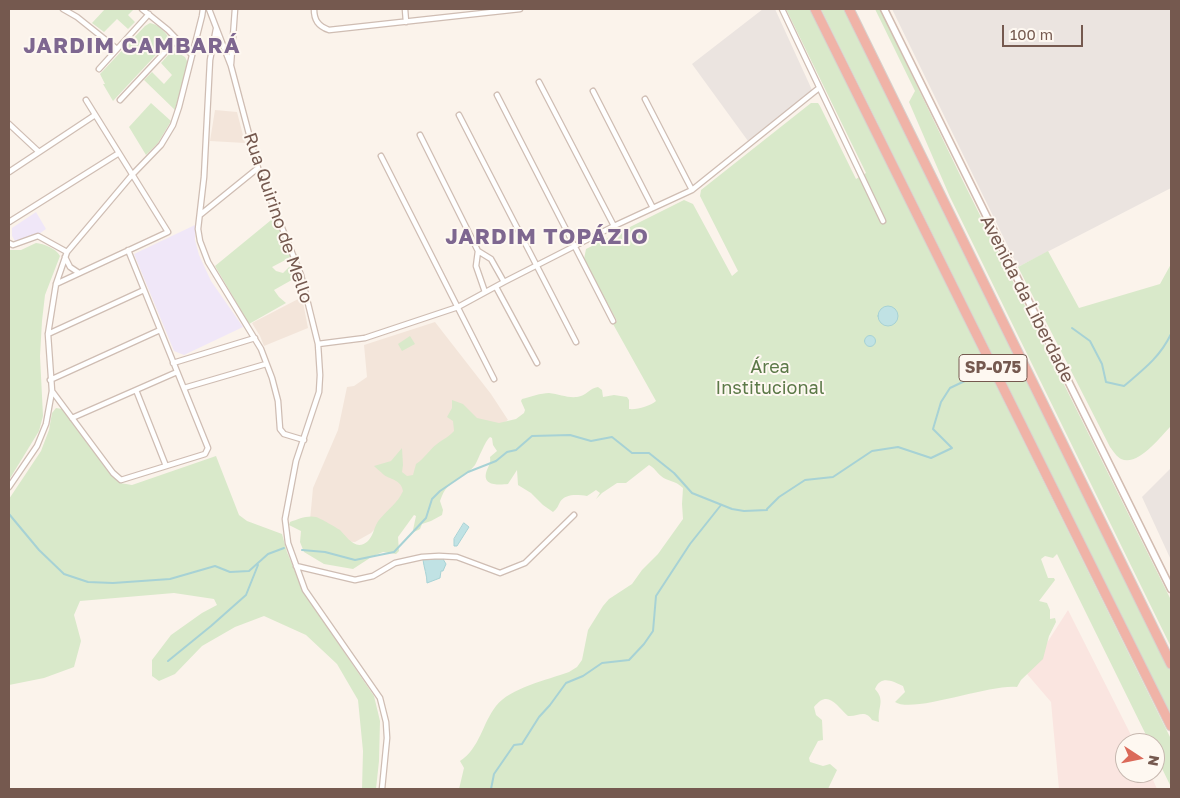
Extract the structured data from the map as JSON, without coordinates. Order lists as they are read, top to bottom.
{
  "streets": {
    "highway": ["SP-075"],
    "street": ["Rua Quirino de Mello", "Avenida da Liberdade"]
  },
  "districts": ["JARDIM CAMBARÁ", "JARDIM TOPÁZIO"],
  "parks": ["Área Institucional"],
  "scale_bar": "100 m",
  "north": "right"
}
